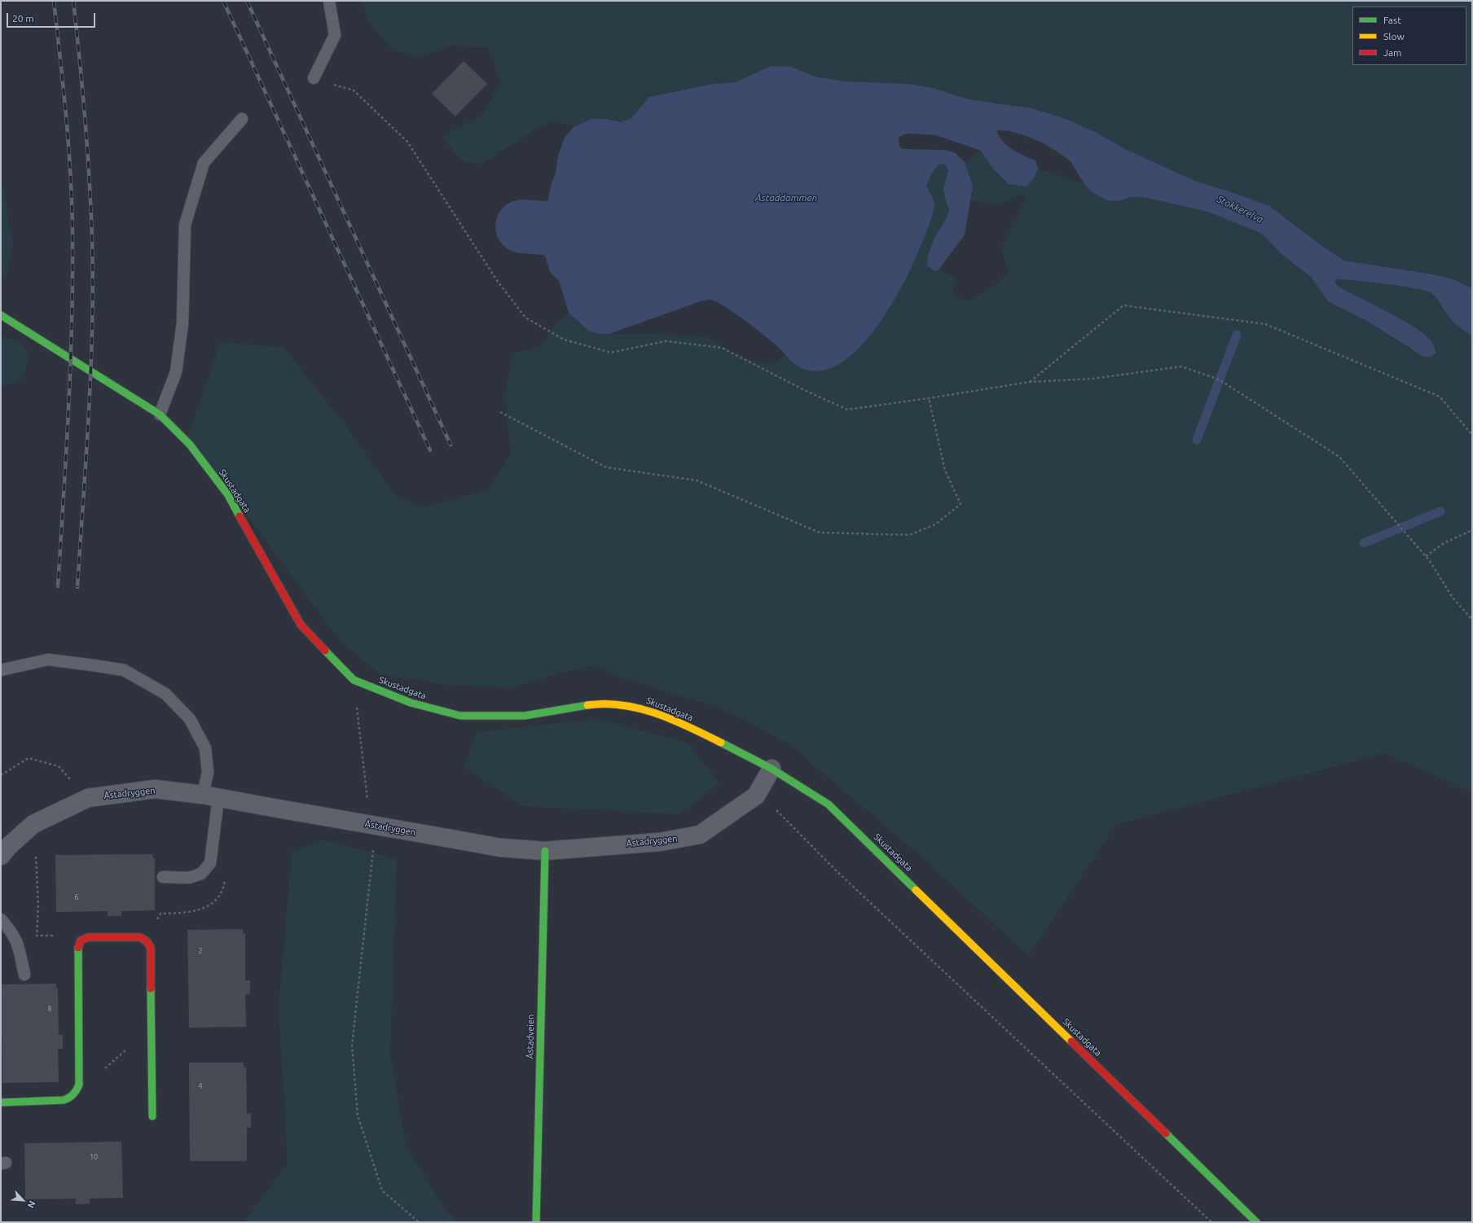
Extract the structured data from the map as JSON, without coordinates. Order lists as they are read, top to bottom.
{
  "streets": {
    "street": ["Skustadgata", "Åstadryggen", "Åstadveien"]
  },
  "crossings": [
    ["Skustadgata", "Åstadryggen"],
    ["Åstadryggen", "Åstadveien"]
  ],
  "water": ["Åstaddammen", "Stokkerelva"],
  "house_numbers": [
    "6",
    "2",
    "8",
    "4",
    "10"
  ],
  "legend": ["Fast", "Slow", "Jam"],
  "scale_bar": "20 m",
  "north": "bottom right"
}
